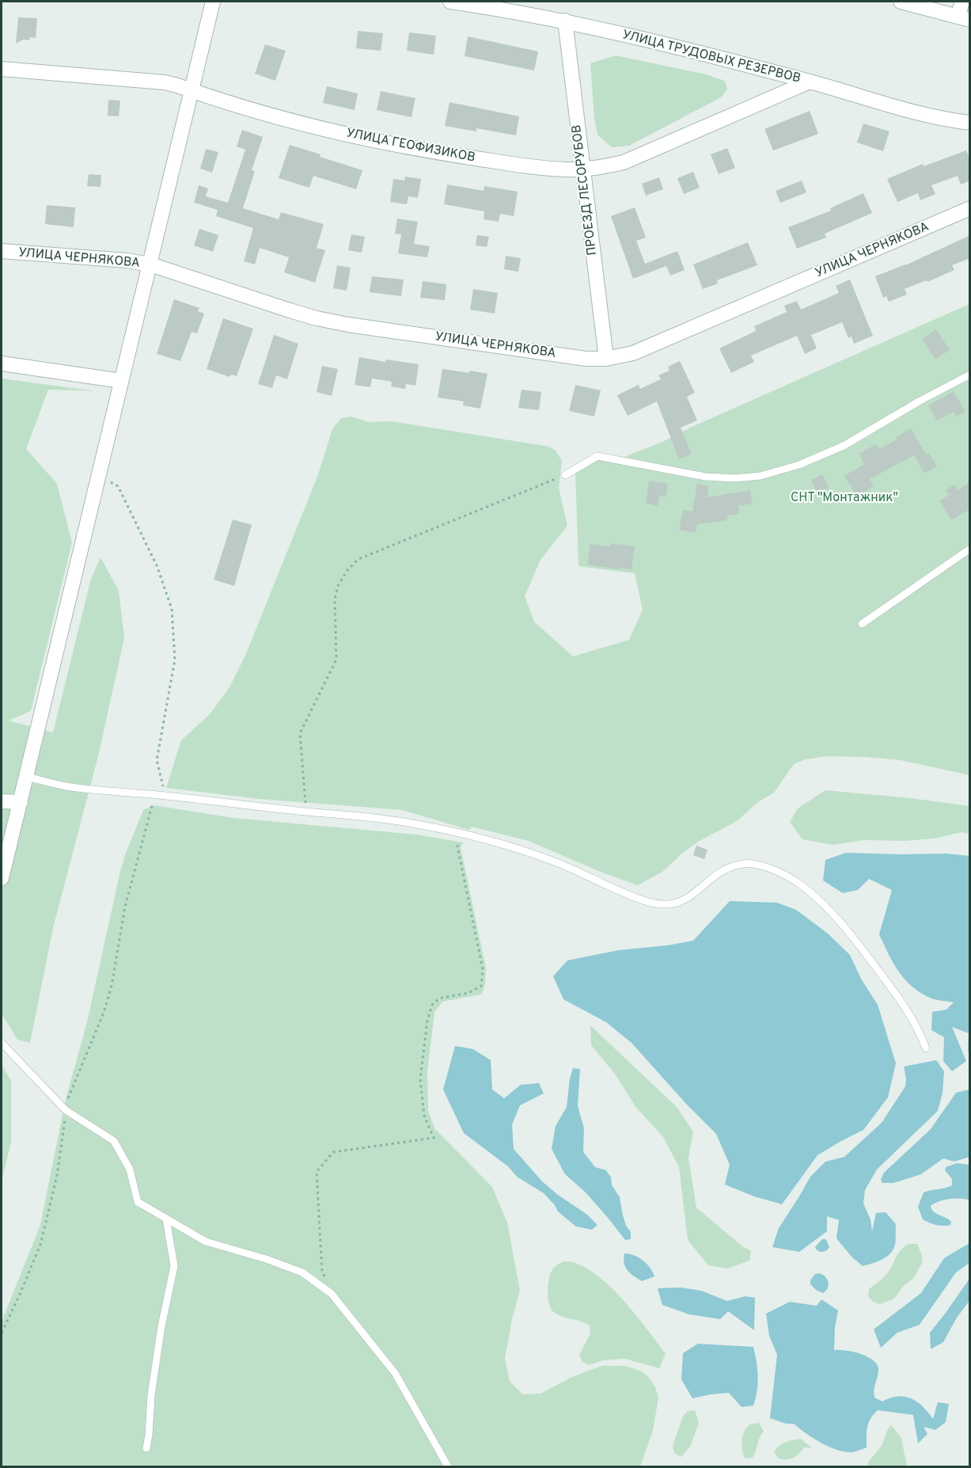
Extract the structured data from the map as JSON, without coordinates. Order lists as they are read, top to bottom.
{
  "streets": {
    "street": [
      "УЛИЦА ТРУДОВЫХ РЕЗЕРВОВ",
      "УЛИЦА ГЕОФИЗИКОВ",
      "ПРОЕЗД ЛЕСОРУБОВ",
      "УЛИЦА ЧЕРНЯКОВА"
    ]
  },
  "crossings": [
    ["УЛИЦА ТРУДОВЫХ РЕЗЕРВОВ", "УЛИЦА ГЕОФИЗИКОВ"],
    ["УЛИЦА ТРУДОВЫХ РЕЗЕРВОВ", "ПРОЕЗД ЛЕСОРУБОВ"],
    ["УЛИЦА ГЕОФИЗИКОВ", "ПРОЕЗД ЛЕСОРУБОВ"],
    ["ПРОЕЗД ЛЕСОРУБОВ", "УЛИЦА ЧЕРНЯКОВА"]
  ],
  "parks": ["СНТ \"Монтажник\""]
}
